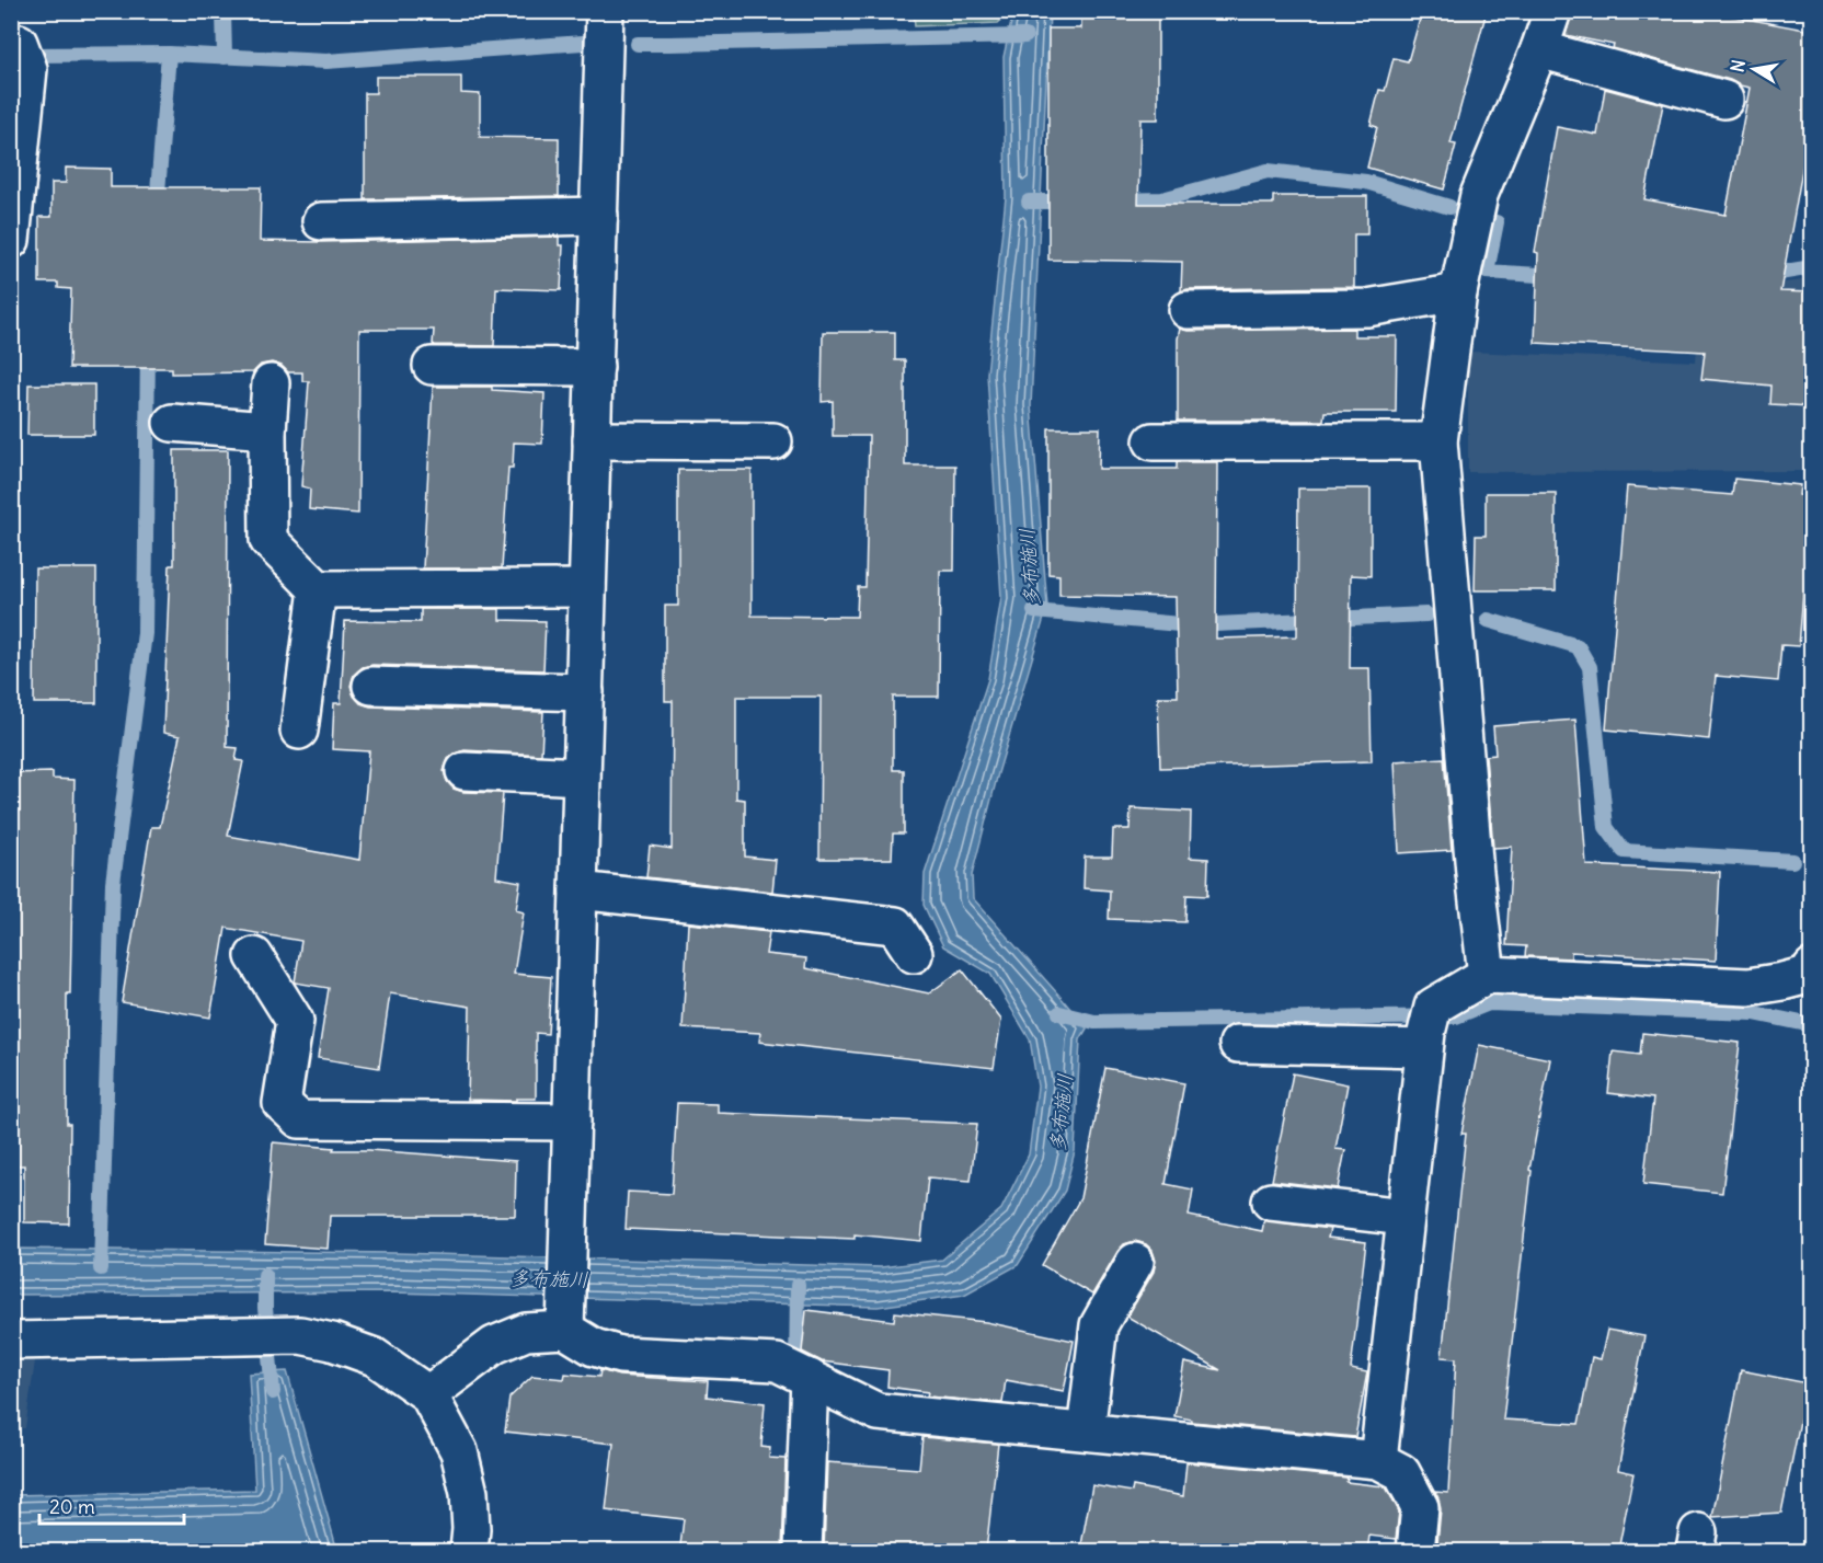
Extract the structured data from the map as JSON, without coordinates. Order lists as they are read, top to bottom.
{
  "water": ["多布施川"],
  "scale_bar": "20 m",
  "north": "left"
}
